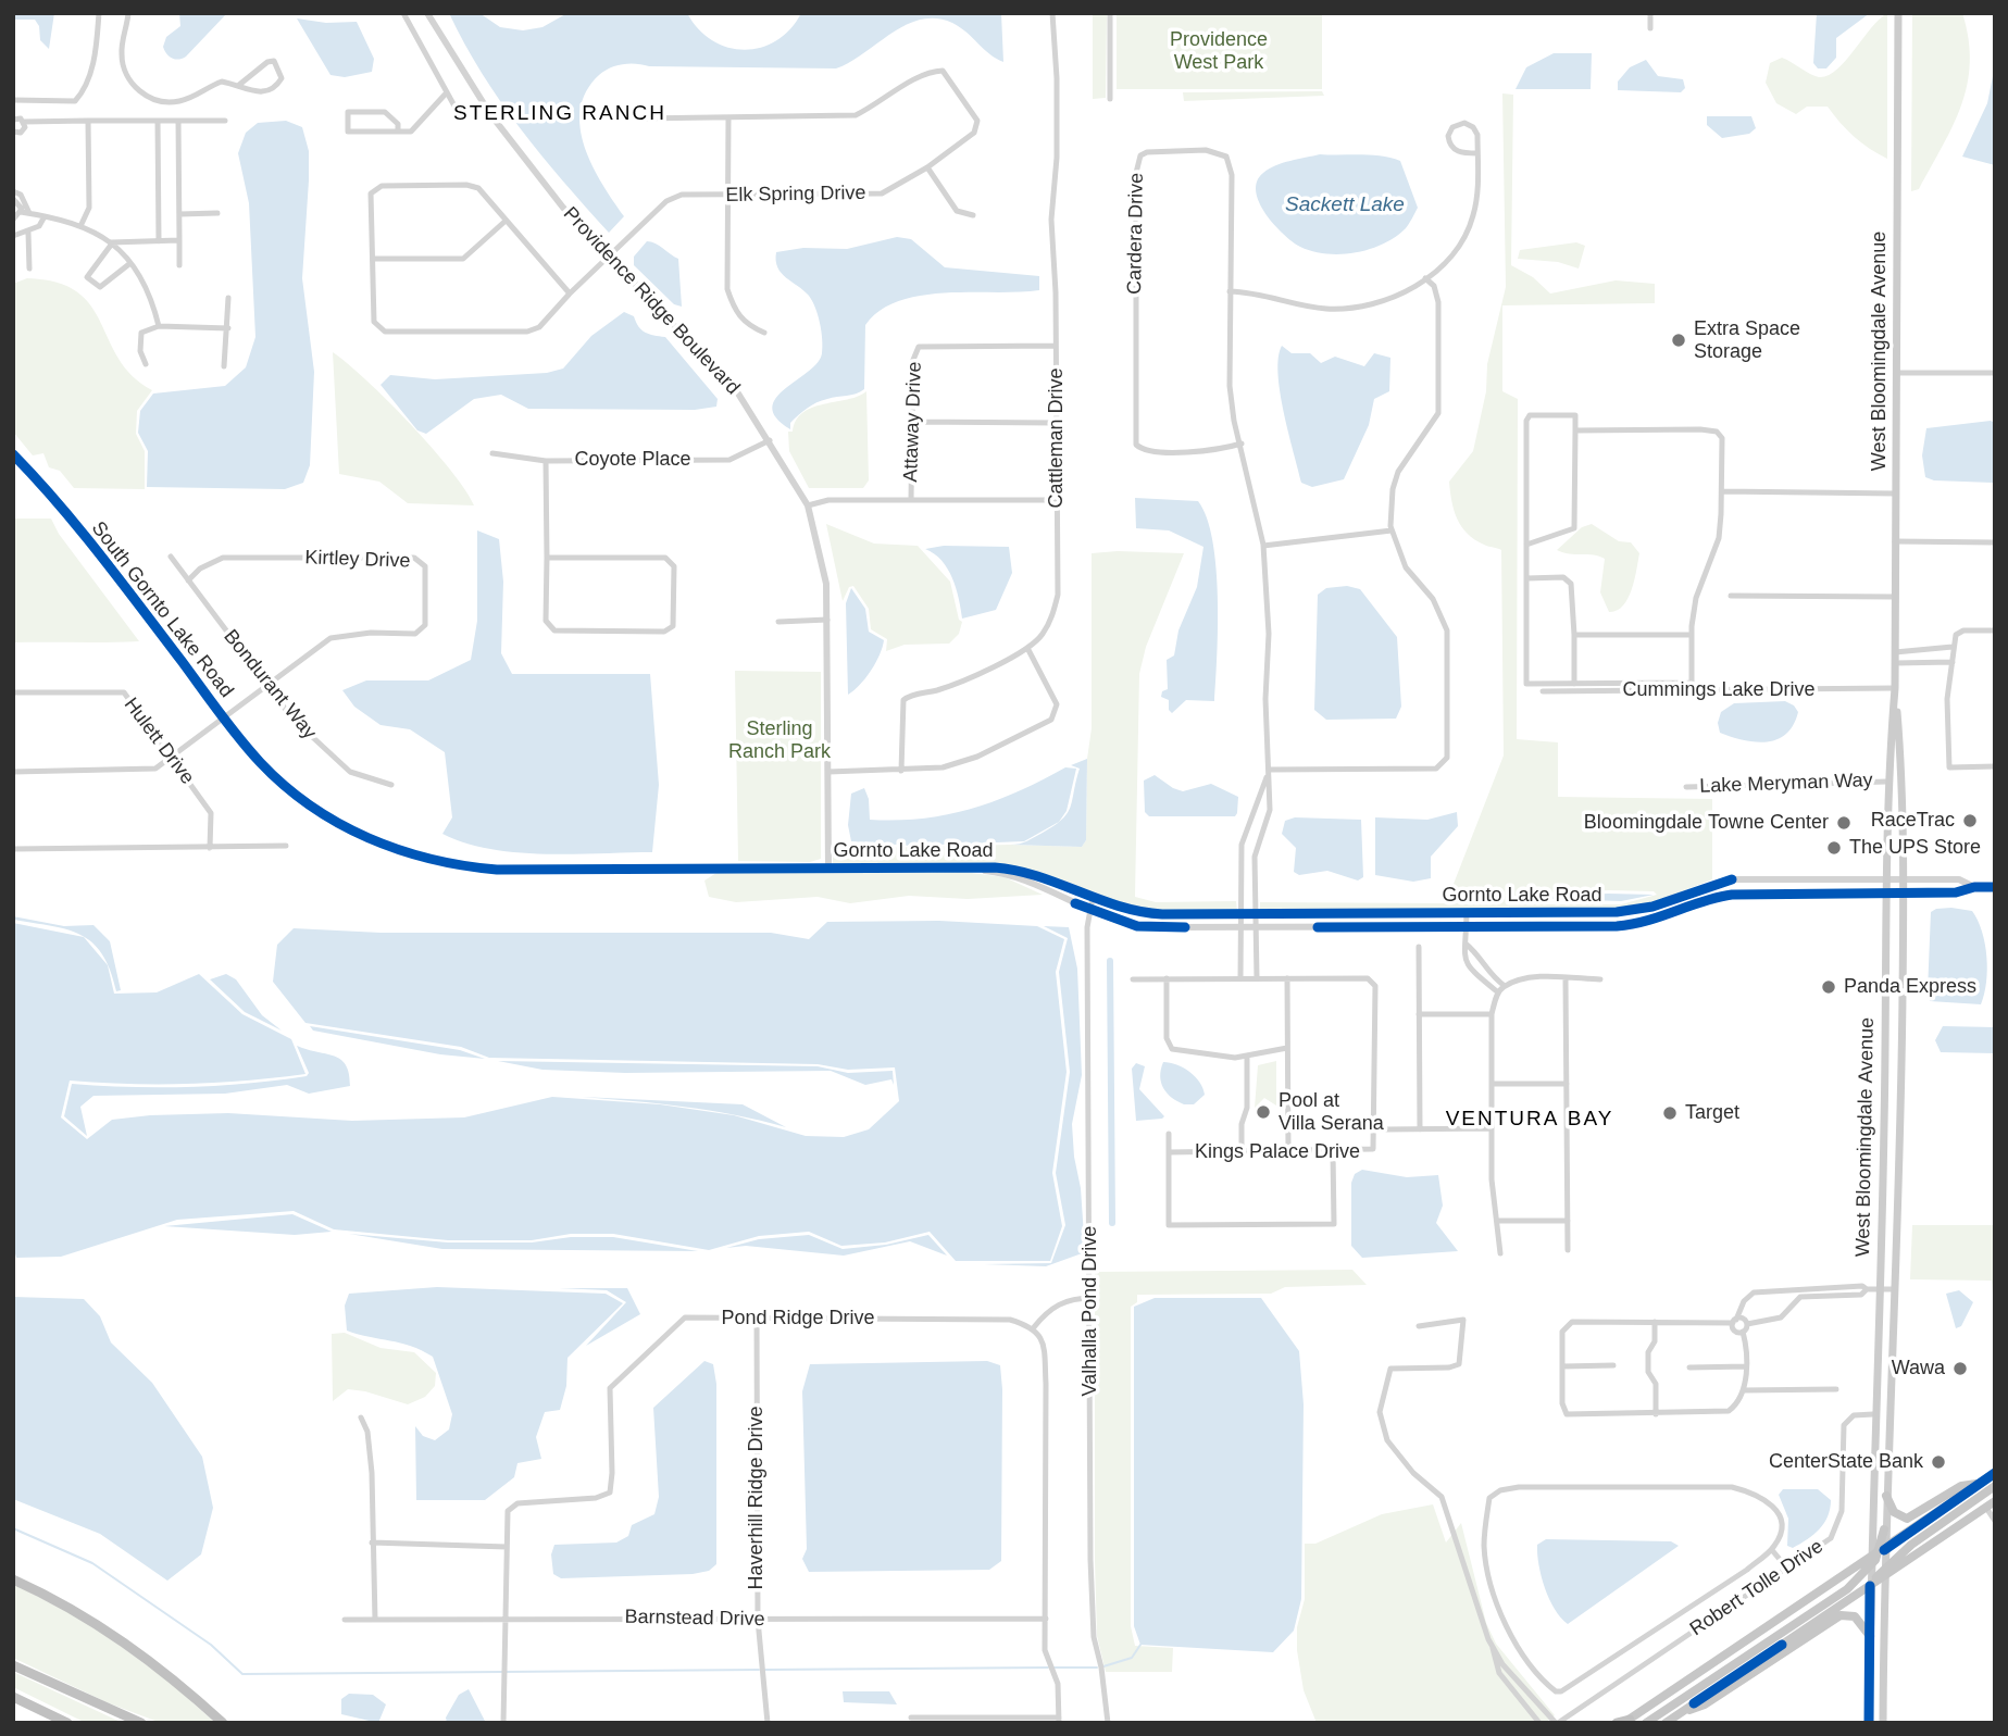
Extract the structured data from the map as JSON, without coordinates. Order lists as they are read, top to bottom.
{
  "streets": {
    "main road": ["West Bloomingdale Avenue"],
    "street": [
      "Elk Spring Drive",
      "Cardera Drive",
      "Providence Ridge Boulevard",
      "Attaway Drive",
      "Cattleman Drive",
      "Coyote Place",
      "Kirtley Drive",
      "South Gornto Lake Road",
      "Bondurant Way",
      "Cummings Lake Drive",
      "Hulett Drive",
      "Lake Meryman Way",
      "Gornto Lake Road",
      "Kings Palace Drive",
      "Valhalla Pond Drive",
      "Pond Ridge Drive",
      "Haverhill Ridge Drive",
      "Robert Tolle Drive",
      "Barnstead Drive"
    ]
  },
  "crossings": [
    ["Elk Spring Drive", "Providence Ridge Boulevard"],
    ["Cardera Drive", "Gornto Lake Road"],
    ["Providence Ridge Boulevard", "Coyote Place"],
    ["Providence Ridge Boulevard", "Gornto Lake Road"],
    ["West Bloomingdale Avenue", "Cummings Lake Drive"],
    ["West Bloomingdale Avenue", "Lake Meryman Way"],
    ["West Bloomingdale Avenue", "Gornto Lake Road"],
    ["West Bloomingdale Avenue", "Robert Tolle Drive"],
    ["Attaway Drive", "Cattleman Drive"],
    ["Kirtley Drive", "South Gornto Lake Road"],
    ["Kirtley Drive", "Bondurant Way"],
    ["Kirtley Drive", "Hulett Drive"],
    ["Kirtley Drive", "Gornto Lake Road"],
    ["South Gornto Lake Road", "Gornto Lake Road"],
    ["Gornto Lake Road", "Valhalla Pond Drive"],
    ["Pond Ridge Drive", "Haverhill Ridge Drive"],
    ["Pond Ridge Drive", "Barnstead Drive"],
    ["Haverhill Ridge Drive", "Barnstead Drive"]
  ],
  "districts": ["STERLING RANCH", "VENTURA BAY"],
  "water": ["Sackett Lake"],
  "parks": ["Providence West Park", "Sterling Ranch Park"],
  "places": [
    "Extra Space Storage",
    "RaceTrac",
    "Bloomingdale Towne Center",
    "The UPS Store",
    "Panda Express",
    "Pool at Villa Serana",
    "Target",
    "Wawa",
    "CenterState Bank"
  ]
}
